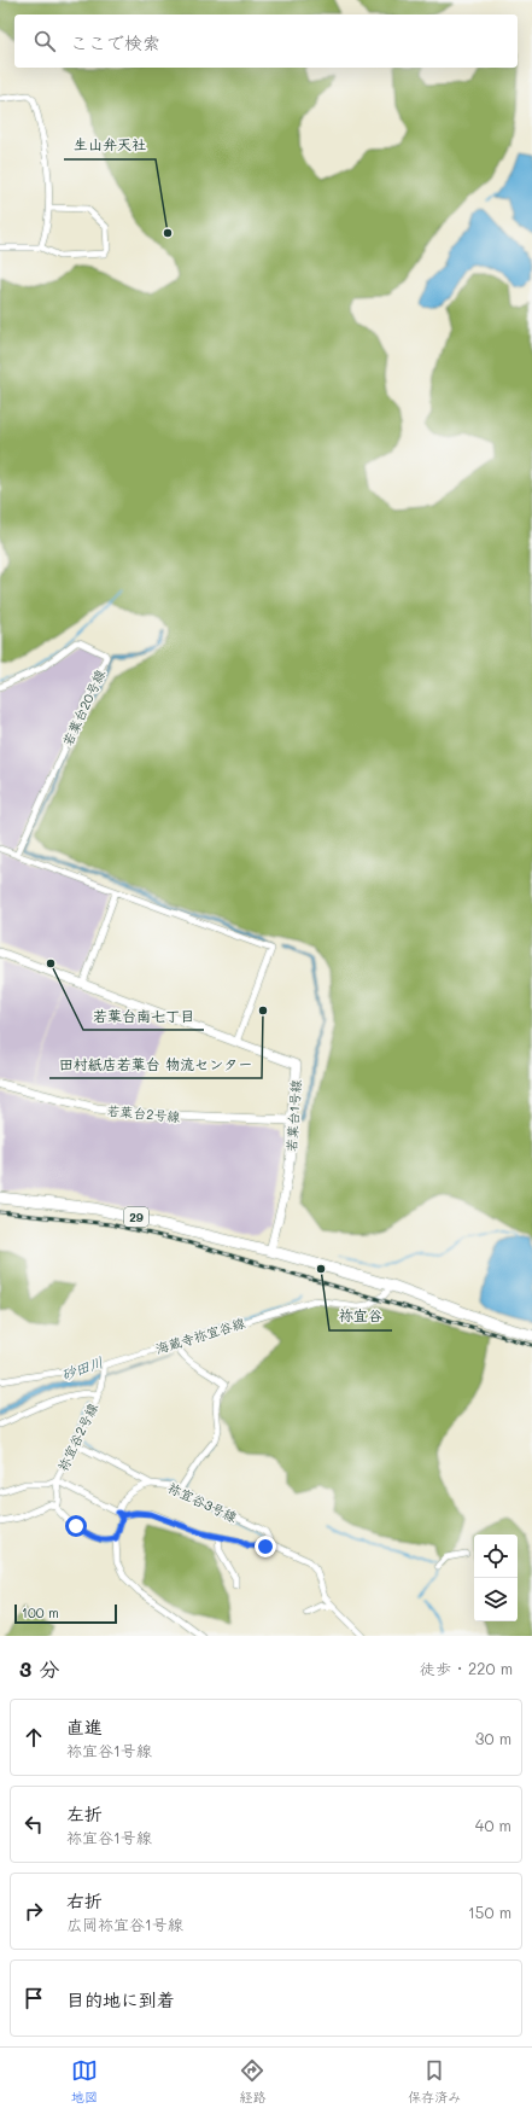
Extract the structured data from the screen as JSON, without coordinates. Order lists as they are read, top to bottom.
{
  "streets": {
    "highway": ["29"],
    "street": [
      "若葉台20号線",
      "若葉台2号線",
      "若葉台1号線",
      "海蔵寺祢宜谷線",
      "祢宜谷2号線",
      "祢宜谷3号線"
    ]
  },
  "crossings": [
    ["若葉台2号線", "若葉台1号線"],
    ["若葉台1号線", "29"],
    ["29", "海蔵寺祢宜谷線"],
    ["海蔵寺祢宜谷線", "祢宜谷2号線"],
    ["祢宜谷2号線", "祢宜谷3号線"]
  ],
  "water": ["砂田川"],
  "places": [
    "生山弁天社",
    "若葉台南七丁目",
    "田村紙店若葉台 物流センター",
    "祢宜谷"
  ],
  "scale_bar": "100 m",
  "page": {
    "search": "ここで検索",
    "scale": "100 m",
    "heading": ["3 分", "徒歩 · 220 m"],
    "list": [
      ["直進", "祢宜谷1号線", "30 m"],
      ["左折", "祢宜谷1号線", "40 m"],
      ["右折", "広岡祢宜谷1号線", "150 m"],
      "目的地に到着"
    ],
    "nav": ["地図", "経路", "保存済み"]
  }
}
